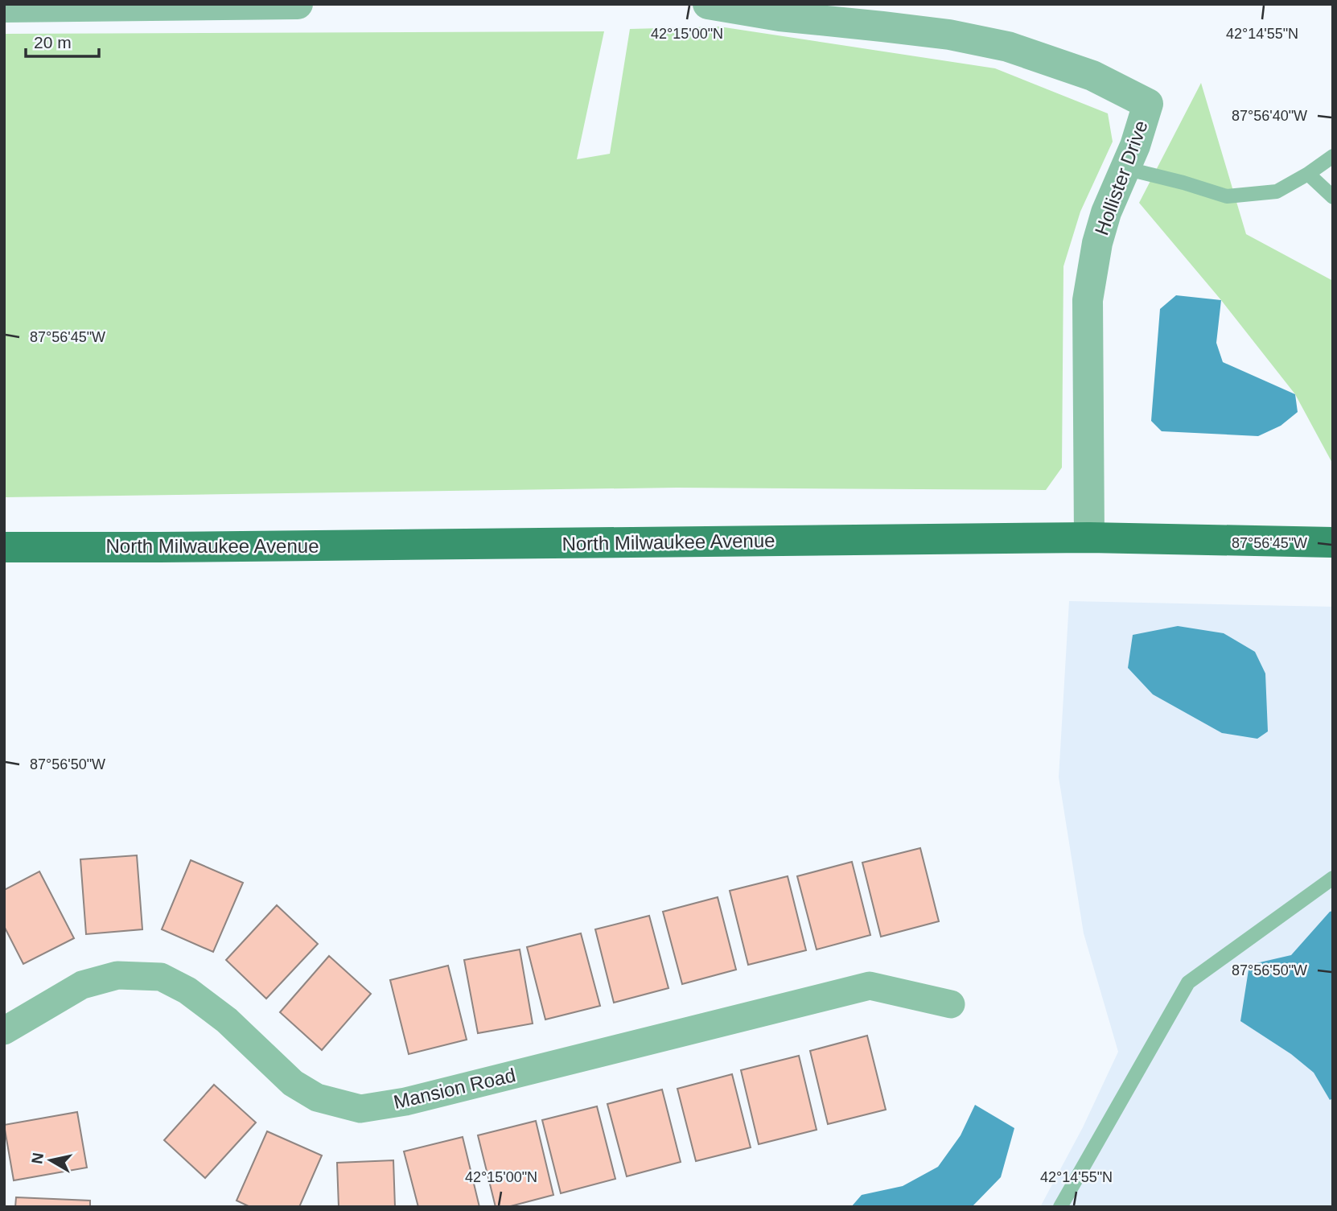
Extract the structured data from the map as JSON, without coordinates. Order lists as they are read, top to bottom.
{
  "streets": {
    "main road": ["North Milwaukee Avenue"],
    "street": ["Hollister Drive", "Mansion Road"]
  },
  "crossings": [
    ["Hollister Drive", "North Milwaukee Avenue"]
  ],
  "scale_bar": "20 m",
  "north": "left",
  "coordinates": [
    "42°15'00\"N",
    "42°14'55\"N",
    "87°56'40\"W",
    "87°56'45\"W",
    "87°56'50\"W"
  ]
}
